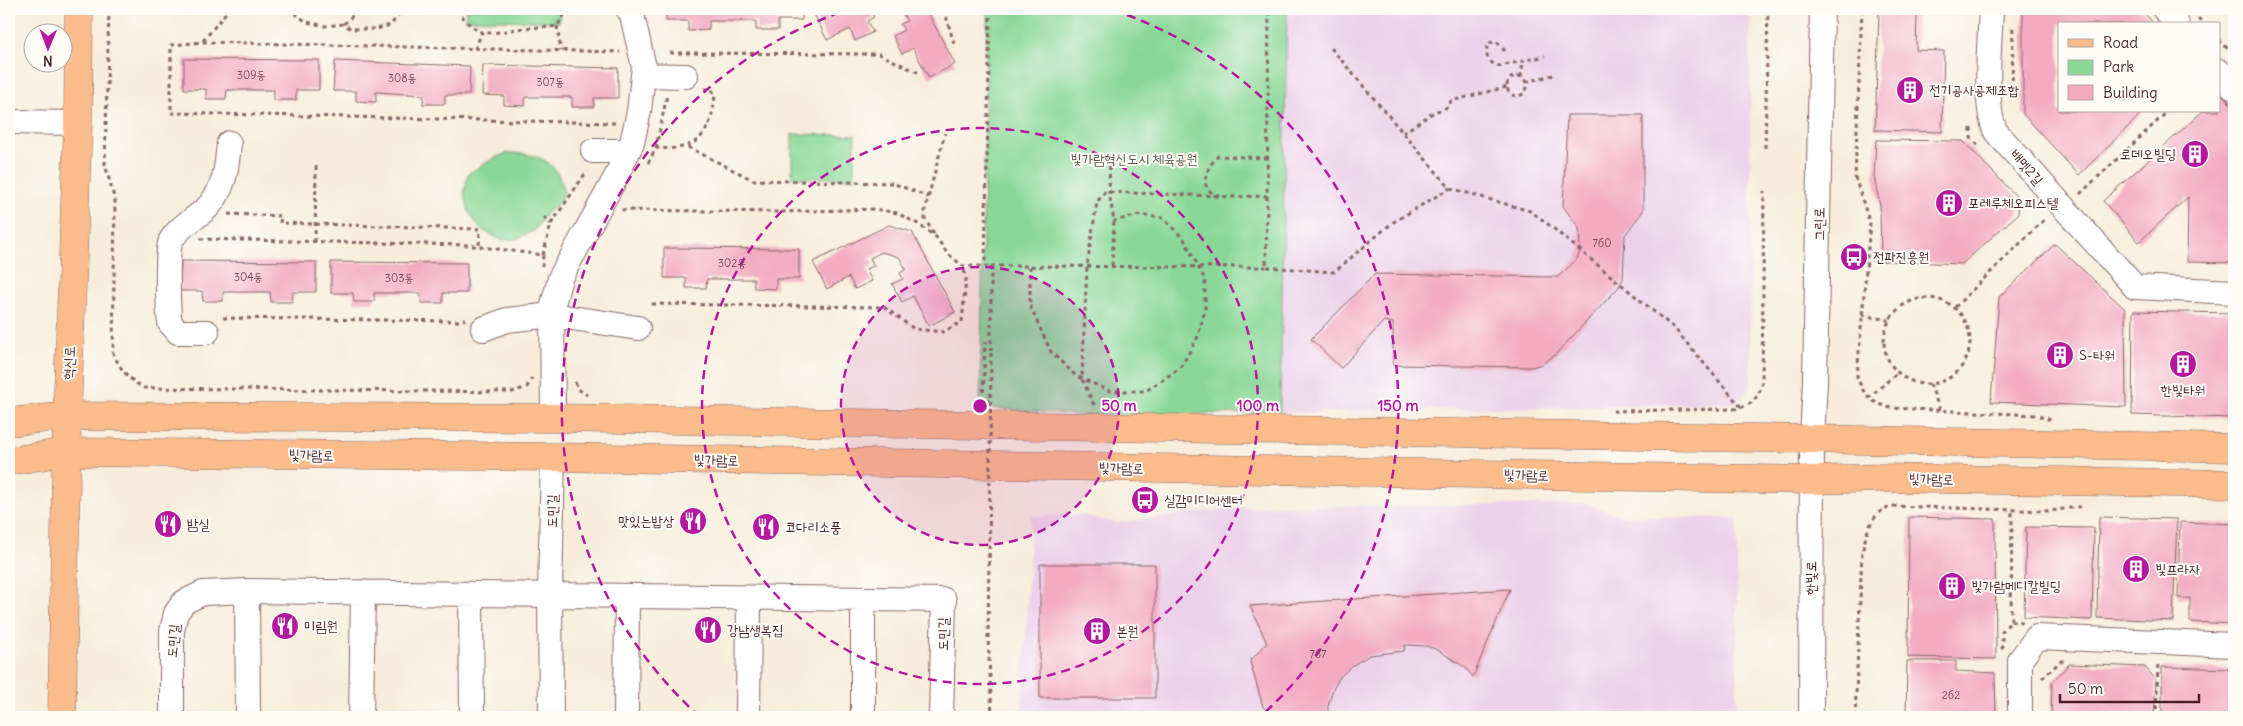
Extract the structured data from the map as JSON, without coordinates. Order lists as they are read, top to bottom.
{
  "streets": {
    "main road": ["혁신로", "빛가람로"],
    "street": [
      "배멧2길",
      "그린로",
      "도민길",
      "한빛로"
    ]
  },
  "crossings": [
    ["그린로", "한빛로"],
    ["혁신로", "빛가람로"],
    ["빛가람로", "도민길"],
    ["빛가람로", "한빛로"]
  ],
  "parks": ["빛가람혁신도시 체육공원"],
  "places": {
    "building": [
      "전기공사공제조합",
      "로데오빌딩",
      "포레루체오피스텔",
      "S-타워",
      "한빛타워",
      "빛프라자",
      "빛가람메디칼빌딩",
      "본원"
    ],
    "bus stop": ["전파진흥원", "실감미디어센터"],
    "restaurant": [
      "맛있는밥상",
      "밤실",
      "코다리소풍",
      "미림원",
      "강남생복집"
    ]
  },
  "house_numbers": [
    "309동",
    "308동",
    "307동",
    "760",
    "302동",
    "304동",
    "303동",
    "767",
    "262"
  ],
  "legend": ["Road", "Park", "Building"],
  "scale_bar": "50 m",
  "north": "bottom",
  "rings": ["50 m", "100 m", "150 m"]
}
